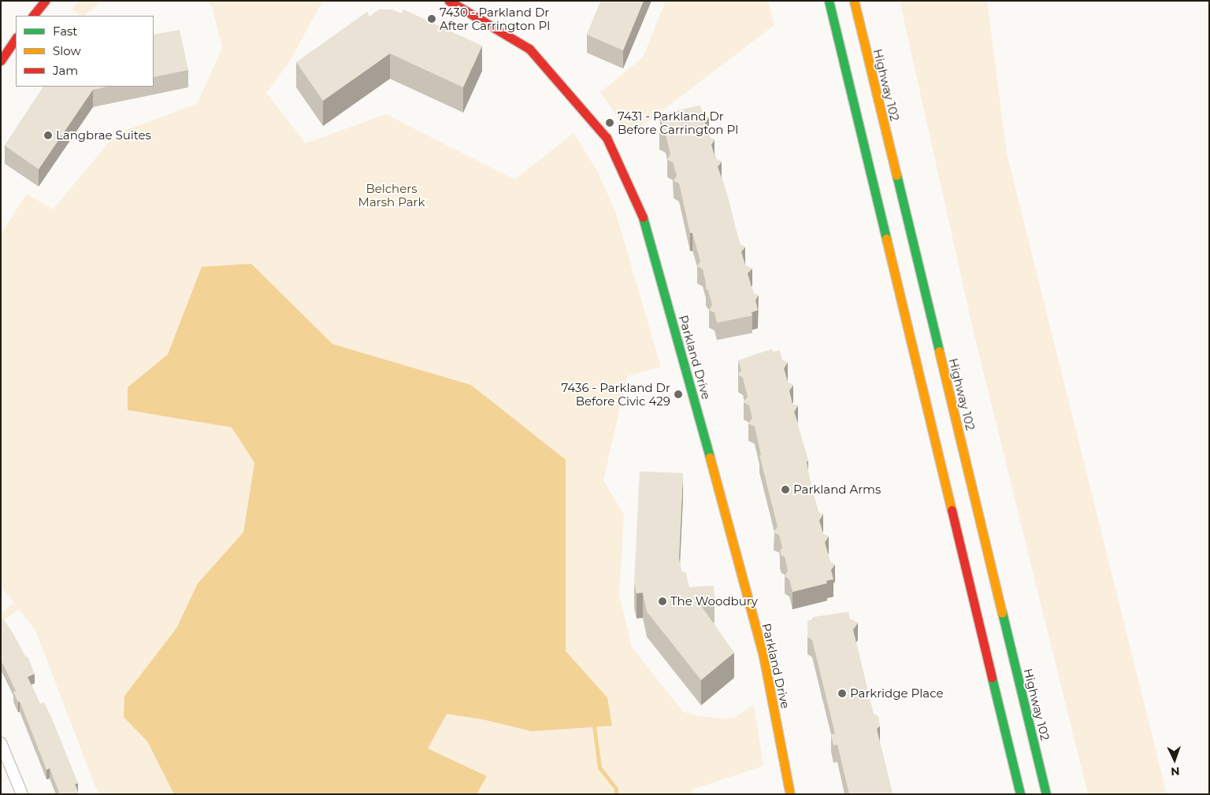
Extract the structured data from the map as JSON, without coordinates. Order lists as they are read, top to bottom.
{
  "streets": {
    "main road": ["Highway 102", "Parkland Drive"]
  },
  "parks": ["Belchers Marsh Park"],
  "places": [
    "7430 - Parkland Dr After Carrington Pl",
    "7431 - Parkland Dr Before Carrington Pl",
    "Langbrae Suites",
    "7436 - Parkland Dr Before Civic 429",
    "Parkland Arms",
    "The Woodbury",
    "Parkridge Place"
  ],
  "legend": ["Fast", "Slow", "Jam"],
  "north": "bottom"
}
